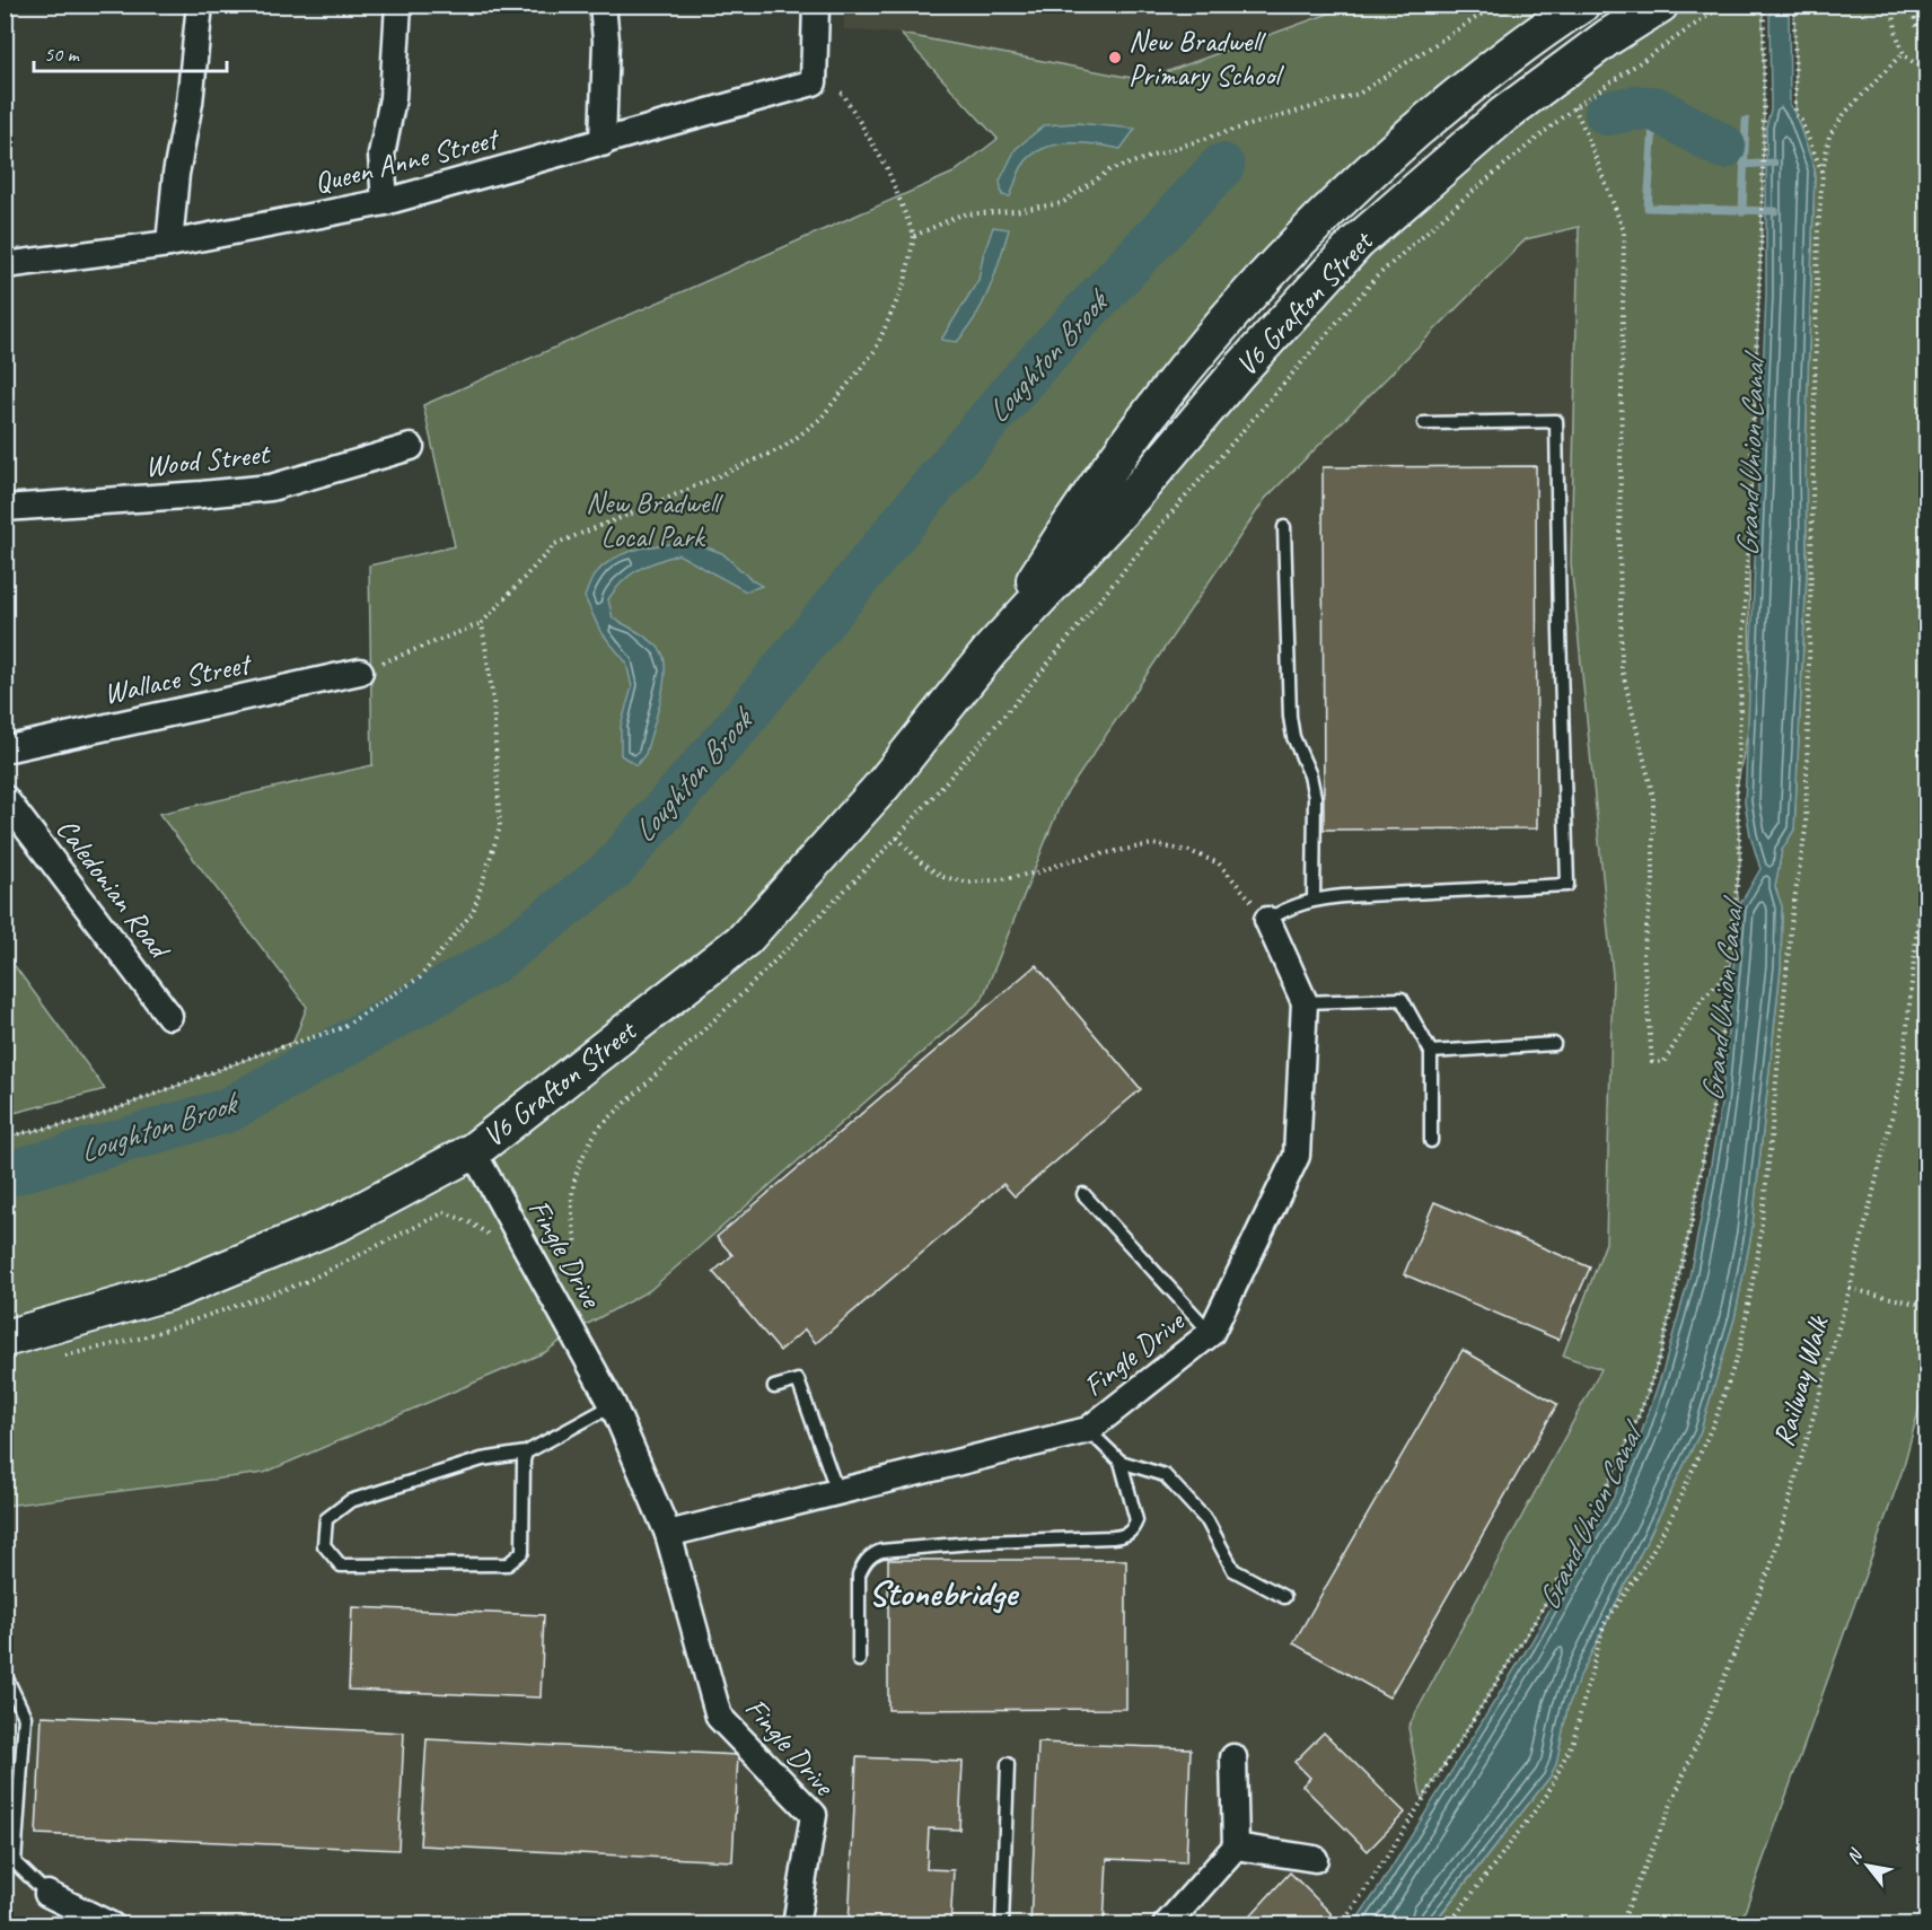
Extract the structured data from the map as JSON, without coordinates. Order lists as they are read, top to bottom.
{
  "streets": {
    "street": [
      "Queen Anne Street",
      "V6 Grafton Street",
      "Wood Street",
      "Wallace Street",
      "Caledonian Road",
      "Fingle Drive"
    ],
    "path": ["Railway Walk"]
  },
  "crossings": [
    ["V6 Grafton Street", "Fingle Drive"]
  ],
  "districts": ["Stonebridge"],
  "water": ["Loughton Brook", "Grand Union Canal"],
  "parks": ["New Bradwell Local Park"],
  "places": ["New Bradwell Primary School"],
  "scale_bar": "50 m",
  "north": "top left"
}
